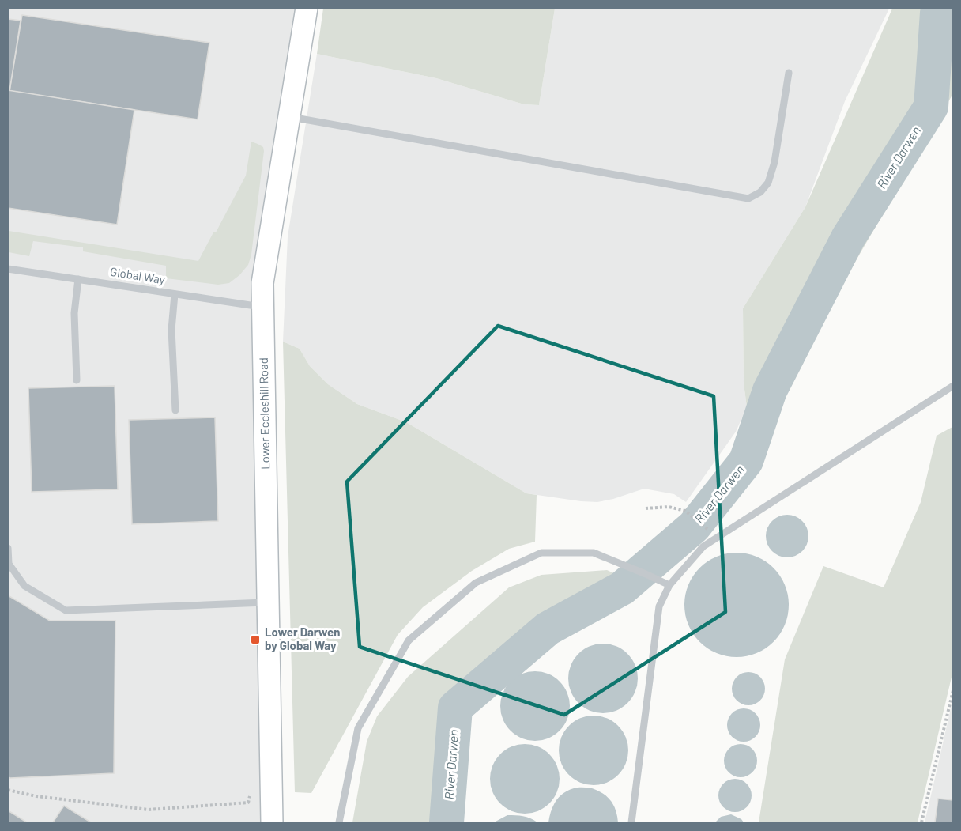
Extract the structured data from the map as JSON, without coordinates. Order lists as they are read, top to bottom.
{
  "streets": {
    "street": ["Lower Eccleshill Road"],
    "lane": ["Global Way"]
  },
  "crossings": [
    ["Global Way", "Lower Eccleshill Road"]
  ],
  "water": ["River Darwen"],
  "places": {
    "transit": ["Lower Darwen by Global Way"]
  }
}
